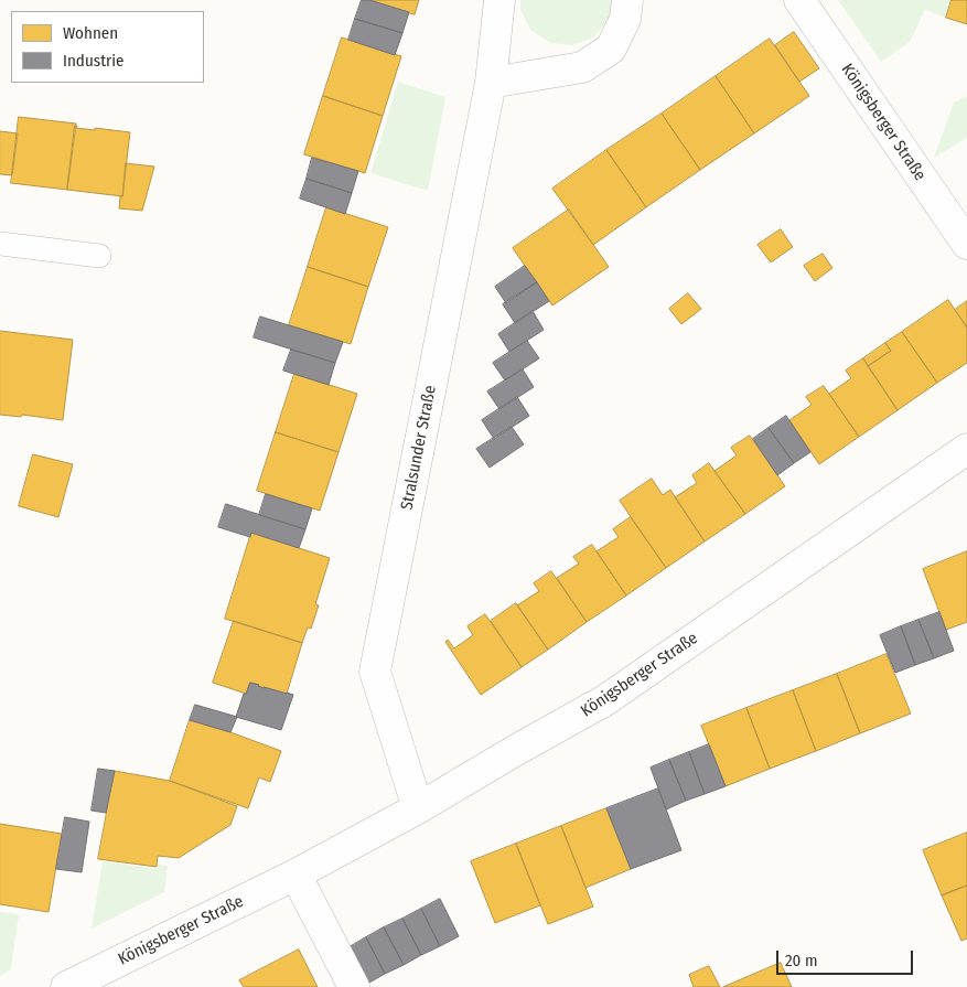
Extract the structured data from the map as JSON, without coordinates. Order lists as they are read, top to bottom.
{
  "streets": {
    "street": ["Königsberger Straße", "Stralsunder Straße"]
  },
  "crossings": [
    ["Königsberger Straße", "Stralsunder Straße"]
  ],
  "legend": ["Wohnen", "Industrie"],
  "scale_bar": "20 m"
}
